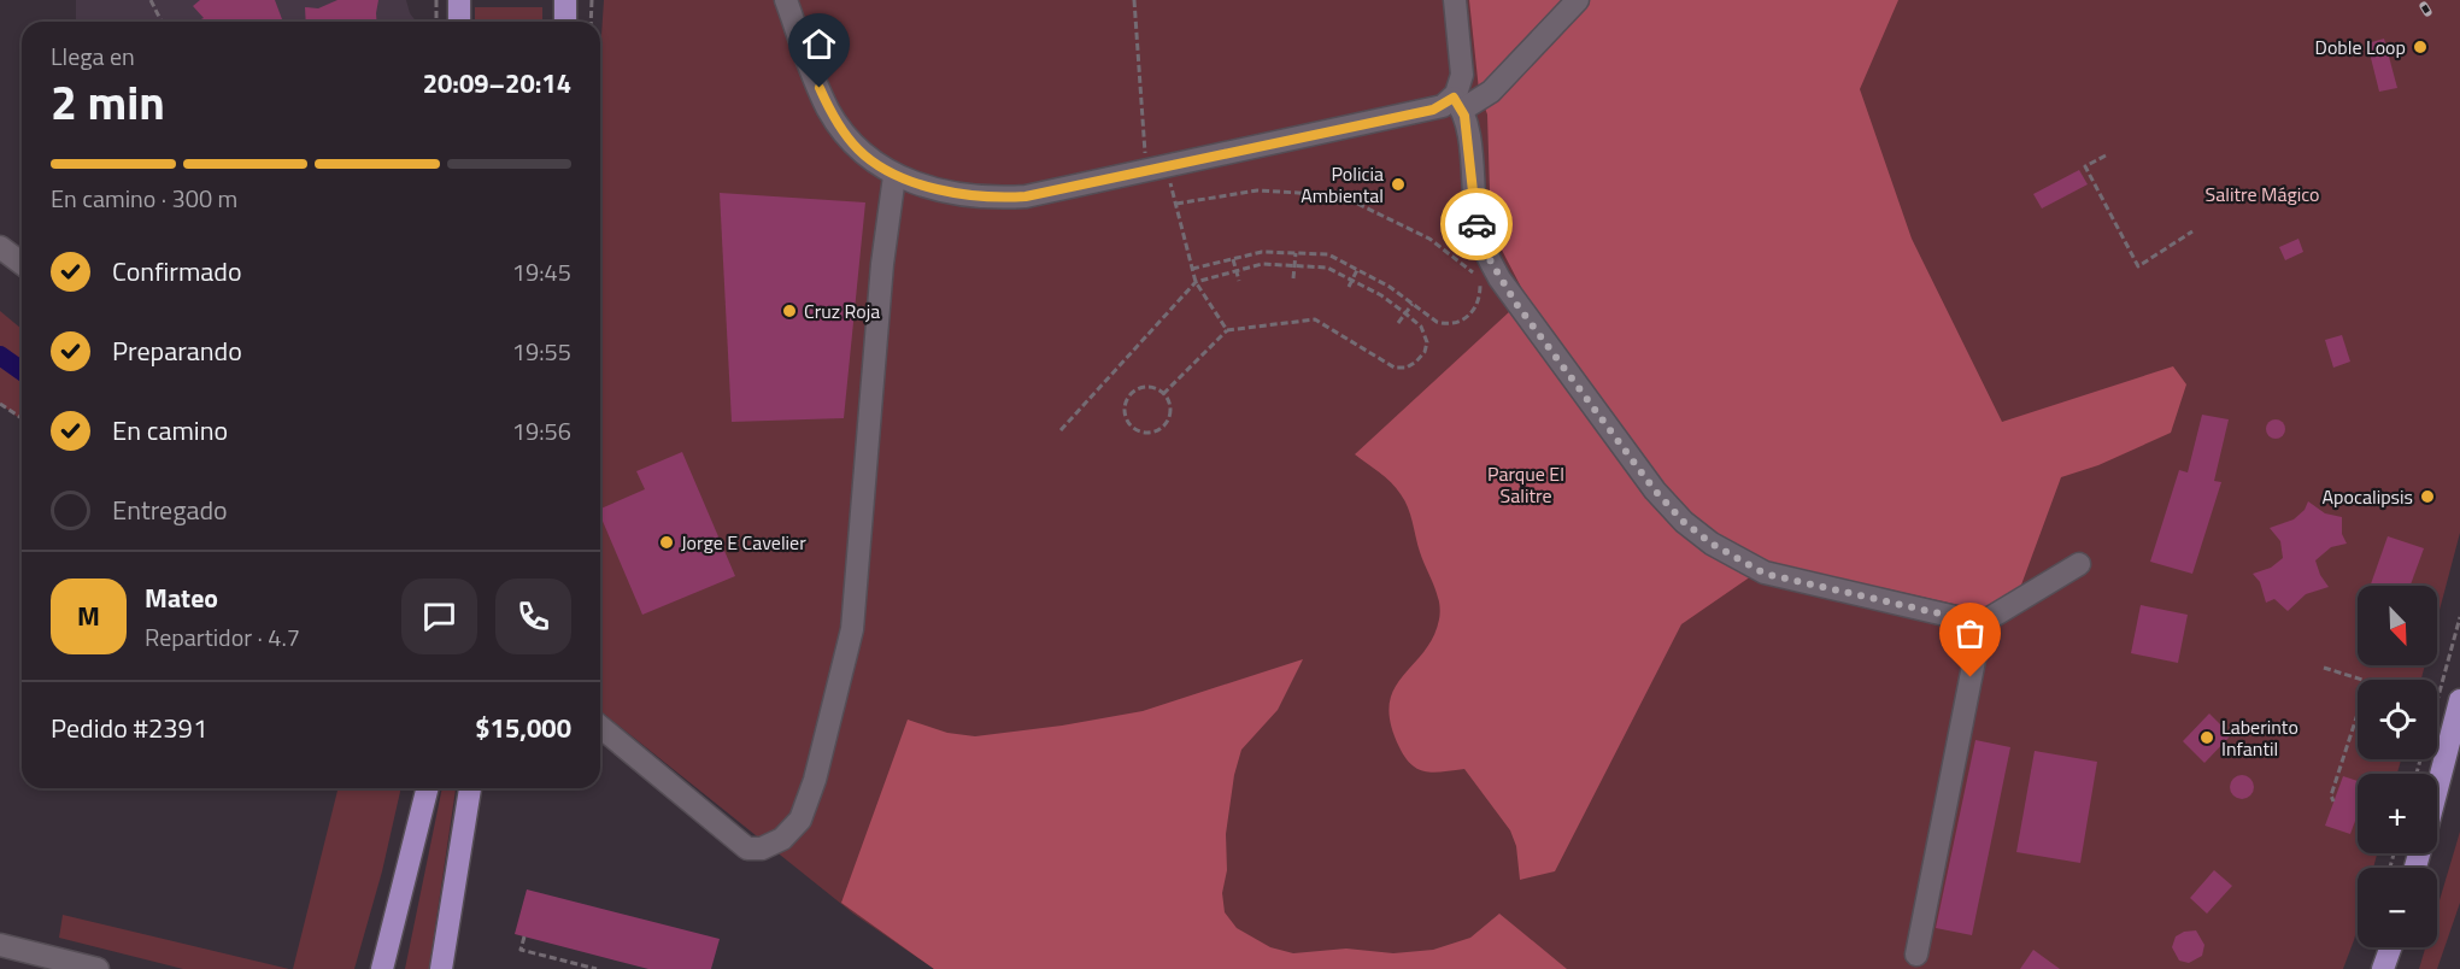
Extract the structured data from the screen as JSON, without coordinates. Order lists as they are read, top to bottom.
{
  "parks": ["Salitre Mágico", "Parque El Salitre"],
  "places": [
    "Doble Loop",
    "Policia Ambiental",
    "Cruz Roja",
    "Apocalipsis",
    "Jorge E Cavelier",
    "Laberinto Infantil"
  ],
  "north": "bottom right",
  "page": {
    "heading": ["2 min", "Llega en", "20:09–20:14"],
    "panel": [
      "Mateo",
      "Repartidor · 4.7",
      "Pedido #2391",
      "$15,000"
    ],
    "bar": "En camino · 300 m",
    "list": [
      ["Confirmado", "19:45"],
      ["Preparando", "19:55"],
      ["En camino", "19:56"],
      "Entregado"
    ],
    "round": "M",
    "map_buttons": ["+", "−"]
  }
}
